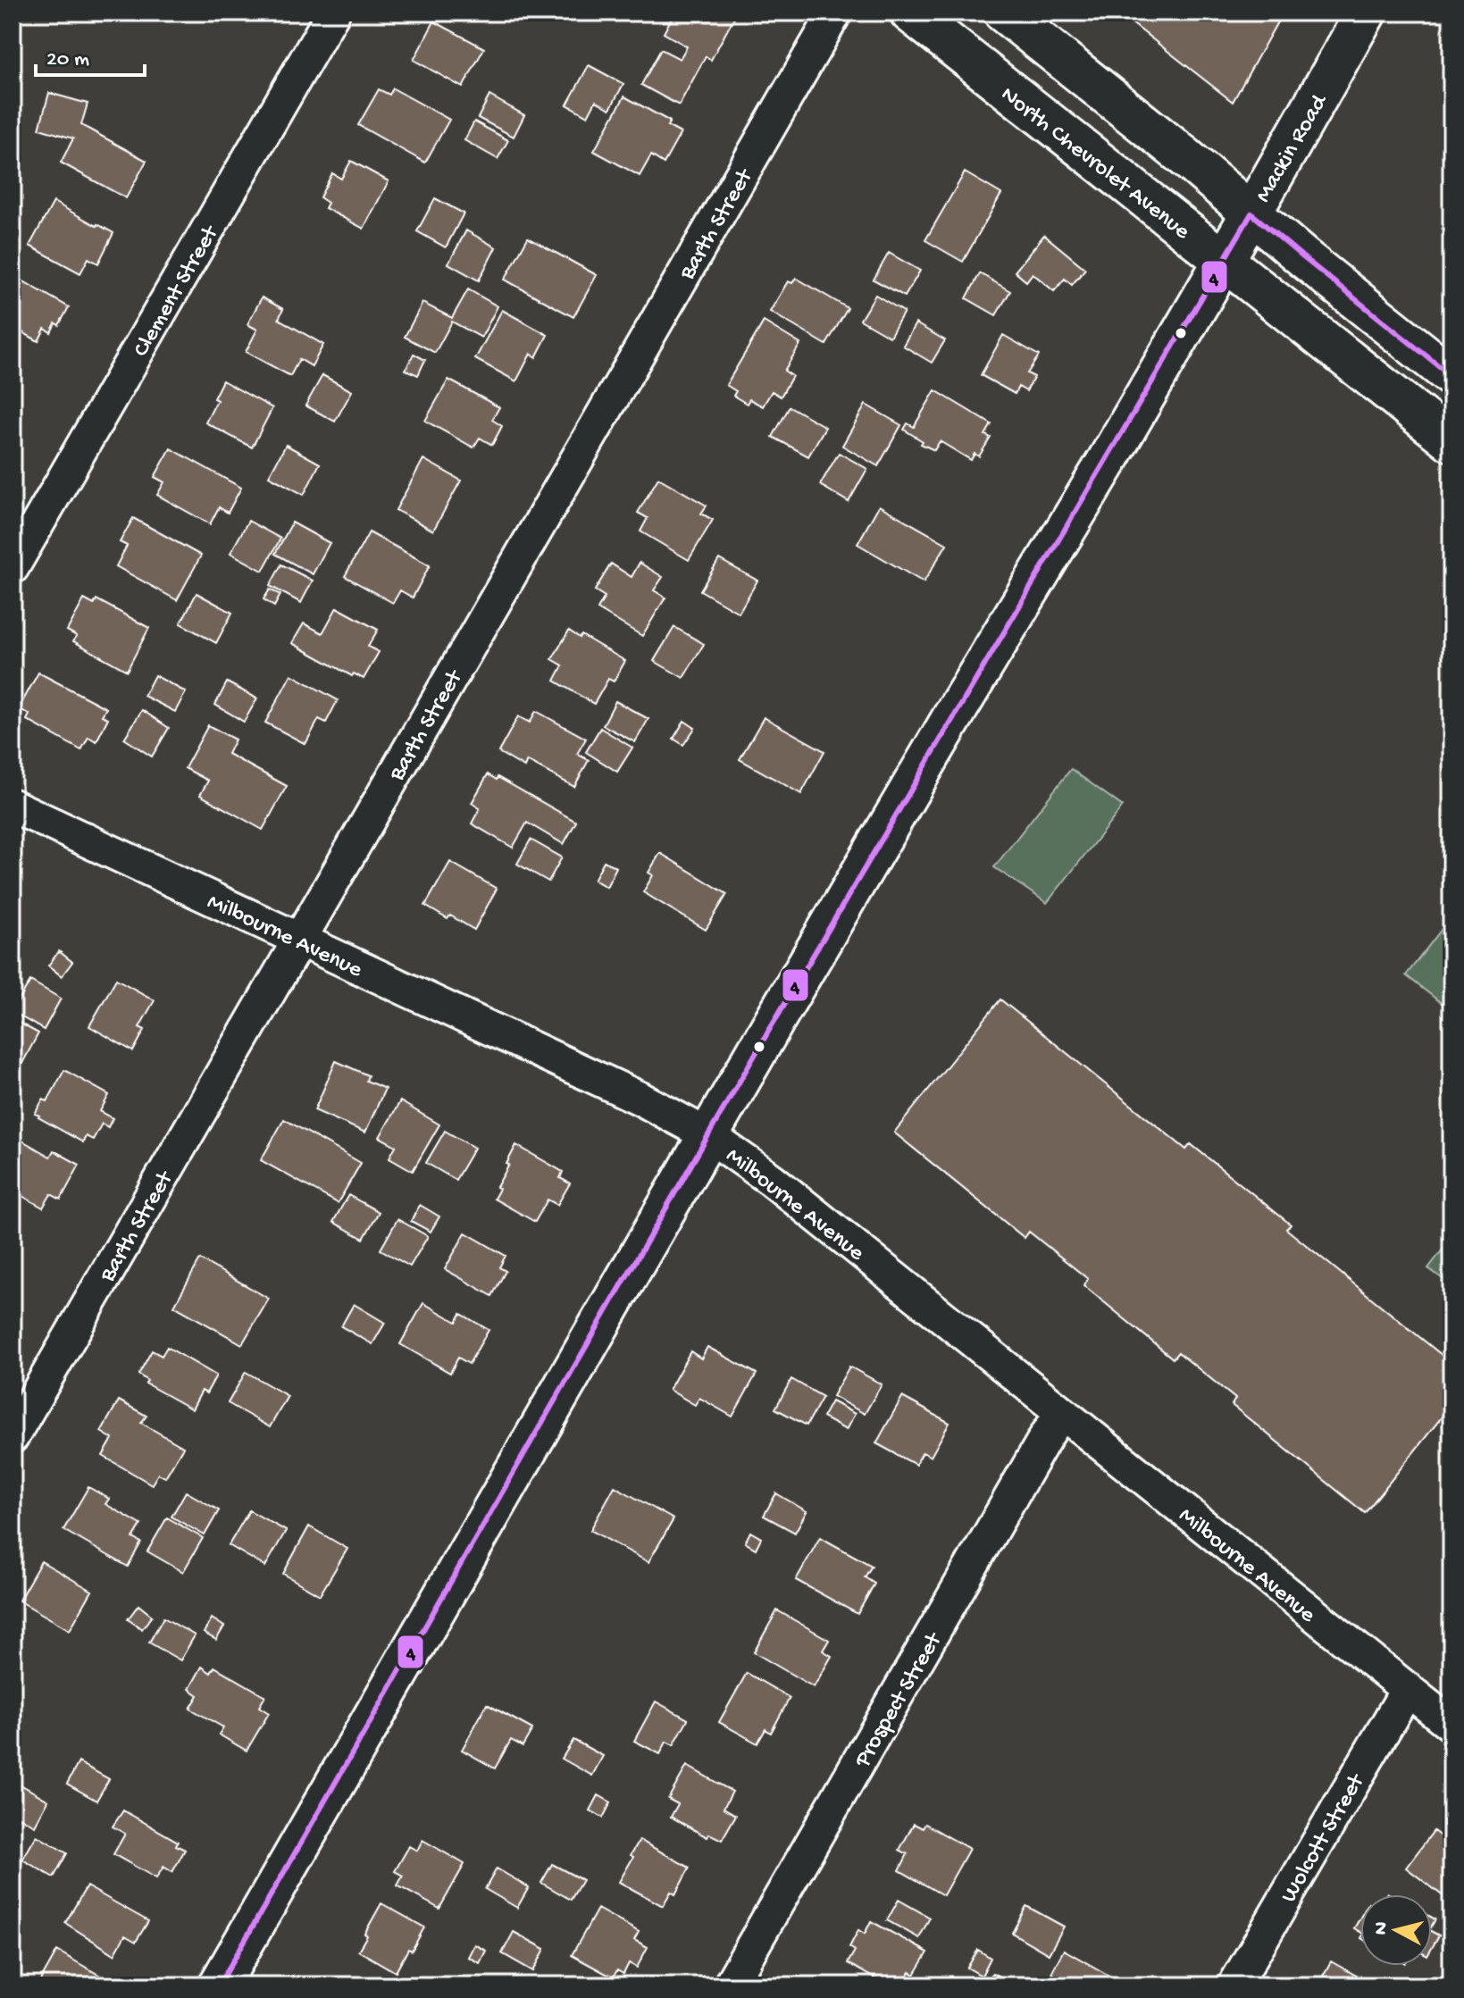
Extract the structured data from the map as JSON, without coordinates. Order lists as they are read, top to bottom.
{
  "streets": {
    "street": [
      "Mackin Road",
      "North Chevrolet Avenue",
      "Barth Street",
      "Clement Street",
      "Milbourne Avenue",
      "Prospect Street",
      "Wolcott Street"
    ]
  },
  "crossings": [
    ["Mackin Road", "North Chevrolet Avenue"],
    ["Mackin Road", "Milbourne Avenue"],
    ["Barth Street", "Milbourne Avenue"],
    ["Milbourne Avenue", "Prospect Street"],
    ["Milbourne Avenue", "Wolcott Street"]
  ],
  "lines": ["transit line 4"],
  "scale_bar": "20 m",
  "north": "left"
}
